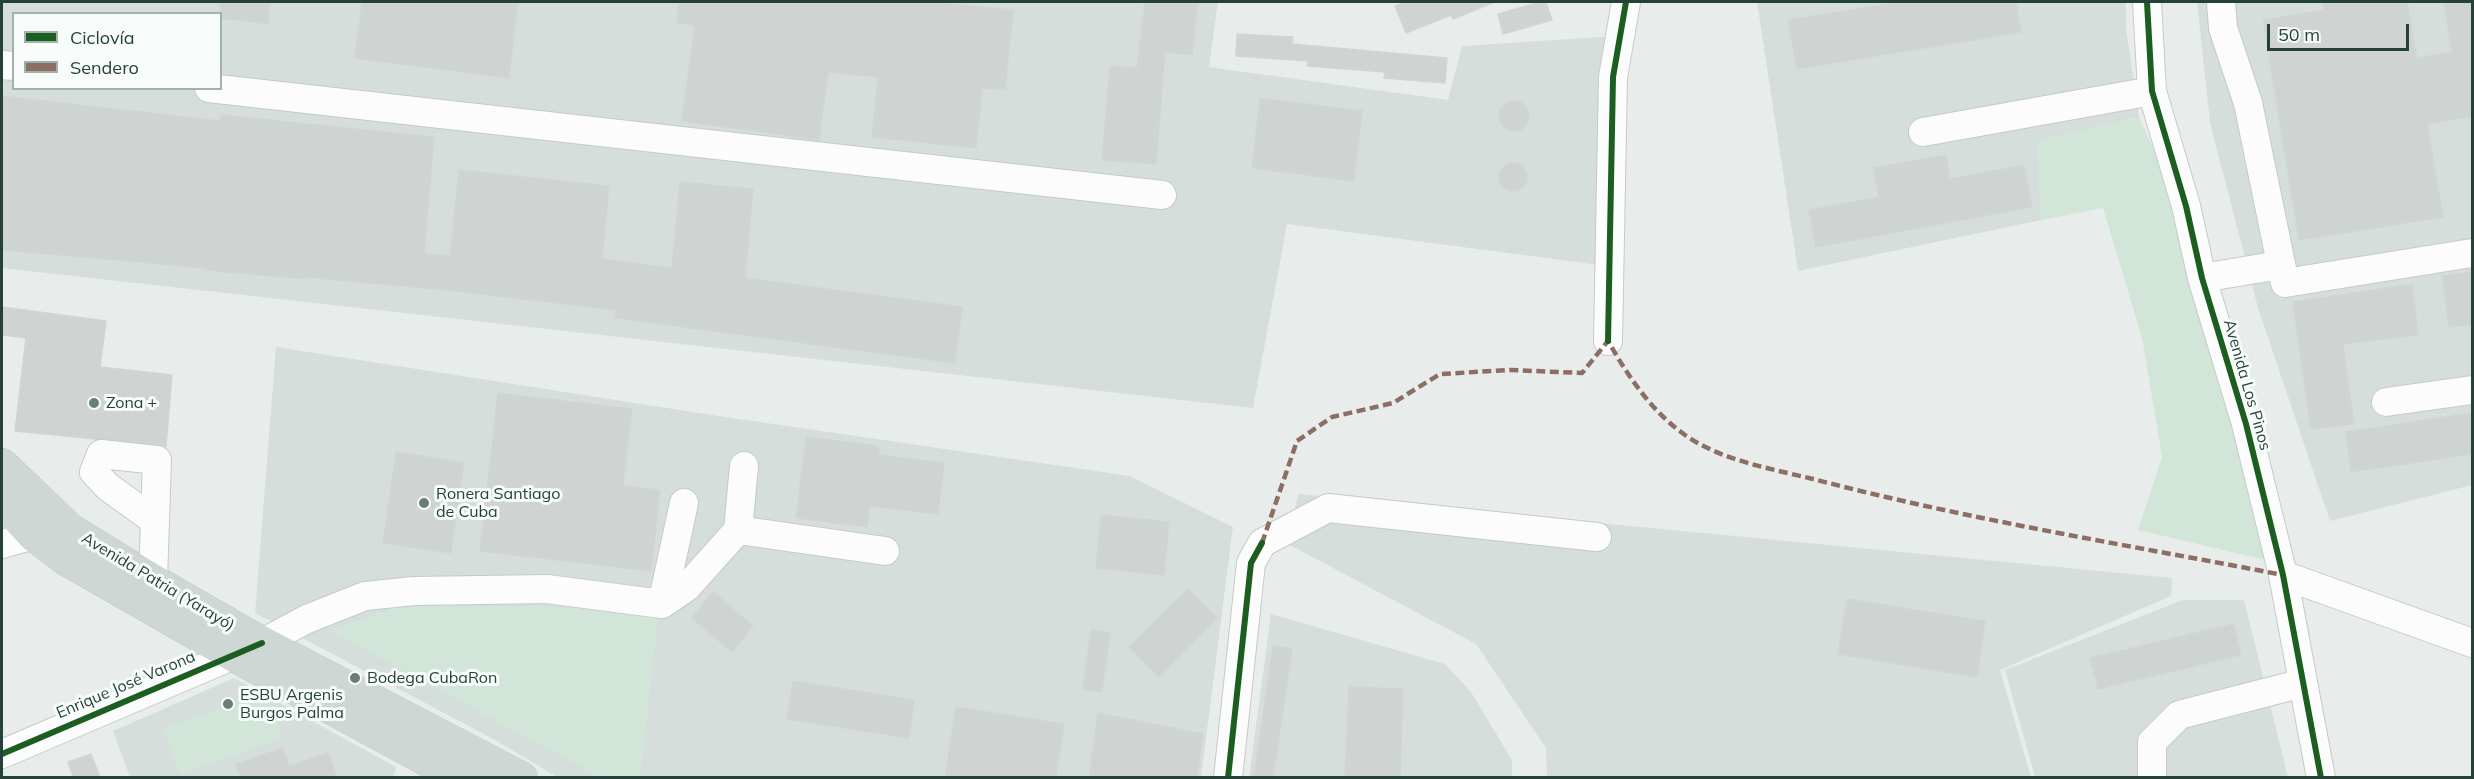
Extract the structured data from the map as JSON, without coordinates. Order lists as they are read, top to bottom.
{
  "streets": {
    "main road": ["Avenida Patria (Yarayó)"],
    "street": ["Avenida Los Pinos", "Enrique José Varona"]
  },
  "crossings": [
    ["Avenida Patria (Yarayó)", "Enrique José Varona"]
  ],
  "places": [
    "Zona +",
    "Ronera Santiago de Cuba",
    "Bodega CubaRon",
    "ESBU Argenis Burgos Palma"
  ],
  "legend": ["Ciclovía", "Sendero"],
  "scale_bar": "50 m"
}
